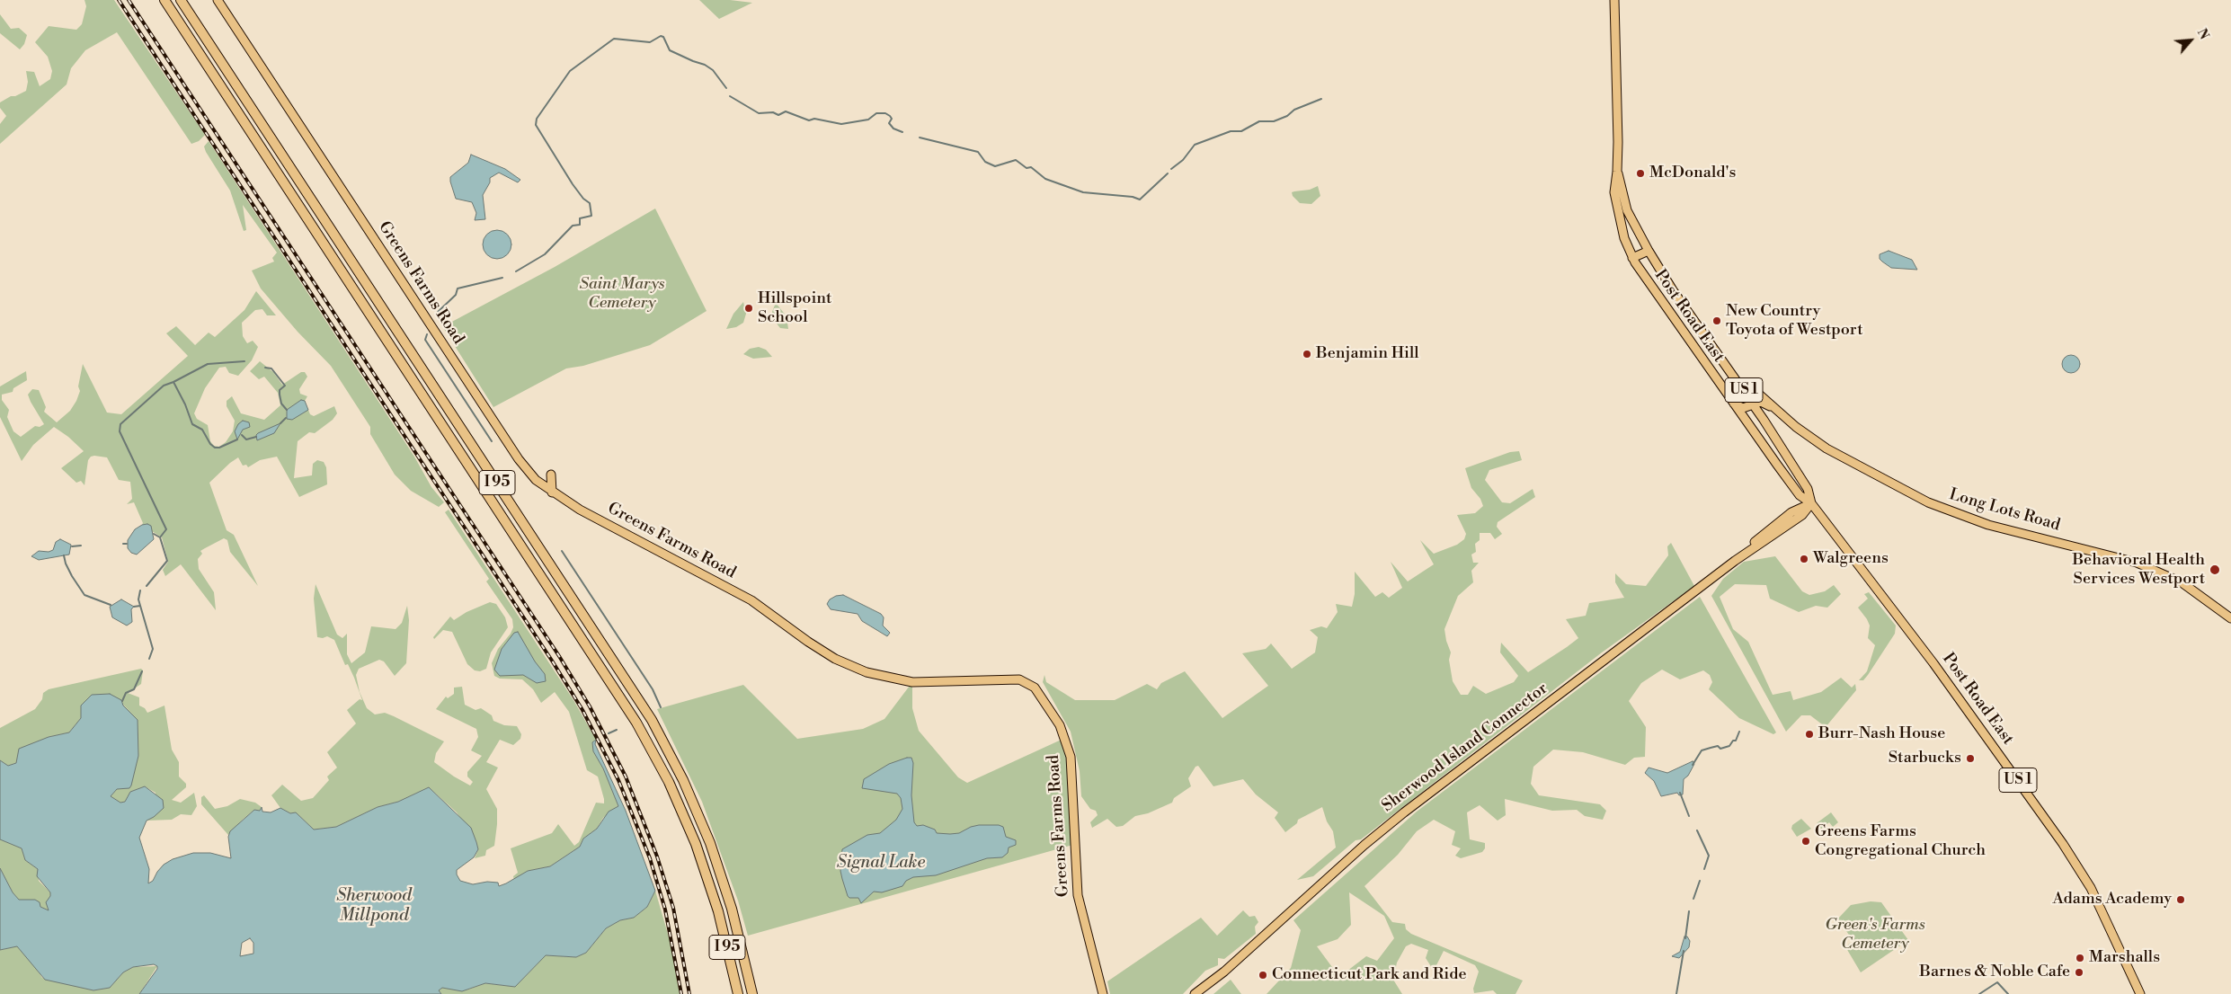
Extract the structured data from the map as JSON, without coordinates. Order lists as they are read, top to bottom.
{
  "streets": {
    "highway": ["I 95"],
    "main road": [
      "Greens Farms Road",
      "Post Road East",
      "US 1",
      "Long Lots Road",
      "Sherwood Island Connector"
    ]
  },
  "crossings": [
    ["Post Road East", "Long Lots Road"],
    ["Post Road East", "Sherwood Island Connector"]
  ],
  "water": ["Signal Lake", "Sherwood Millpond"],
  "parks": ["Saint Marys Cemetery", "Green's Farms Cemetery"],
  "places": [
    "McDonald's",
    "Hillspoint School",
    "New Country Toyota of Westport",
    "Benjamin Hill",
    "Walgreens",
    "Behavioral Health Services Westport",
    "Burr-Nash House",
    "Starbucks",
    "Greens Farms Congregational Church",
    "Adams Academy",
    "Marshalls",
    "Barnes & Noble Cafe",
    "Connecticut Park and Ride"
  ],
  "north": "top right"
}
